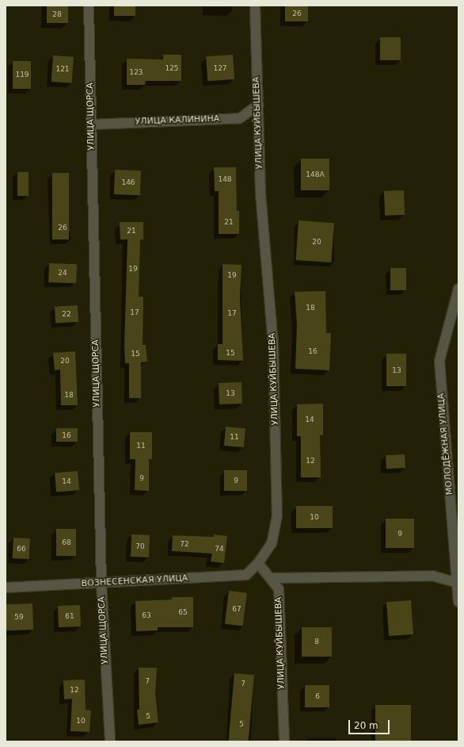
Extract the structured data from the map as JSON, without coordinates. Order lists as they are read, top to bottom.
{
  "streets": {
    "street": [
      "УЛИЦА ЩОРСА",
      "УЛИЦА КАЛИНИНА",
      "УЛИЦА КУЙБЫШЕВА",
      "МОЛОДЁЖНАЯ УЛИЦА",
      "ВОЗНЕСЕНСКАЯ УЛИЦА"
    ]
  },
  "crossings": [
    ["УЛИЦА ЩОРСА", "УЛИЦА КАЛИНИНА"],
    ["УЛИЦА ЩОРСА", "ВОЗНЕСЕНСКАЯ УЛИЦА"],
    ["УЛИЦА КАЛИНИНА", "УЛИЦА КУЙБЫШЕВА"],
    ["УЛИЦА КУЙБЫШЕВА", "ВОЗНЕСЕНСКАЯ УЛИЦА"]
  ],
  "house_numbers": [
    "26",
    "28",
    "125",
    "127",
    "121",
    "123",
    "119",
    "148А",
    "148",
    "146",
    "21",
    "26",
    "21",
    "20",
    "19",
    "24",
    "19",
    "18",
    "17",
    "17",
    "22",
    "16",
    "15",
    "15",
    "20",
    "13",
    "13",
    "18",
    "14",
    "16",
    "11",
    "11",
    "12",
    "9",
    "9",
    "14",
    "10",
    "9",
    "68",
    "72",
    "70",
    "66",
    "74",
    "67",
    "65",
    "63",
    "61",
    "59",
    "8",
    "7",
    "7",
    "12",
    "6",
    "5",
    "10",
    "5"
  ],
  "scale_bar": "20 m"
}
